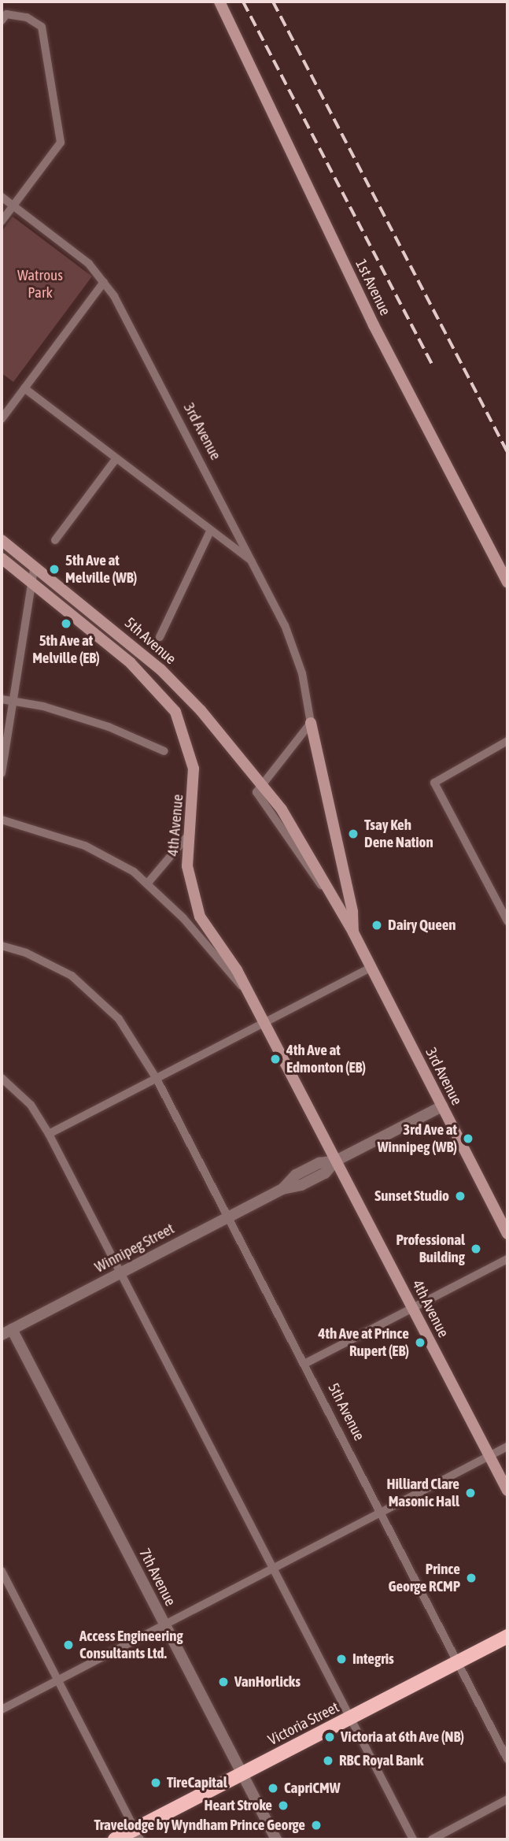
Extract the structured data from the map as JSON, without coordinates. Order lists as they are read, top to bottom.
{
  "streets": {
    "highway": ["Victoria Street"],
    "main road": [
      "1st Avenue",
      "3rd Avenue",
      "5th Avenue",
      "4th Avenue"
    ],
    "street": ["Winnipeg Street", "7th Avenue"]
  },
  "crossings": [
    ["3rd Avenue", "5th Avenue"],
    ["3rd Avenue", "Winnipeg Street"],
    ["5th Avenue", "4th Avenue"],
    ["5th Avenue", "Winnipeg Street"],
    ["5th Avenue", "Victoria Street"],
    ["4th Avenue", "Winnipeg Street"],
    ["Winnipeg Street", "7th Avenue"],
    ["7th Avenue", "Victoria Street"]
  ],
  "parks": ["Watrous Park"],
  "places": [
    "5th Ave at Melville (WB)",
    "5th Ave at Melville (EB)",
    "Tsay Keh Dene Nation",
    "Dairy Queen",
    "4th Ave at Edmonton (EB)",
    "3rd Ave at Winnipeg (WB)",
    "Sunset Studio",
    "Professional Building",
    "4th Ave at Prince Rupert (EB)",
    "Hilliard Clare Masonic Hall",
    "Prince George RCMP",
    "Access Engineering Consultants Ltd.",
    "Integris",
    "VanHorlicks",
    "Victoria at 6th Ave (NB)",
    "RBC Royal Bank",
    "TireCapital",
    "CapriCMW",
    "Heart Stroke",
    "Travelodge by Wyndham Prince George"
  ]
}
